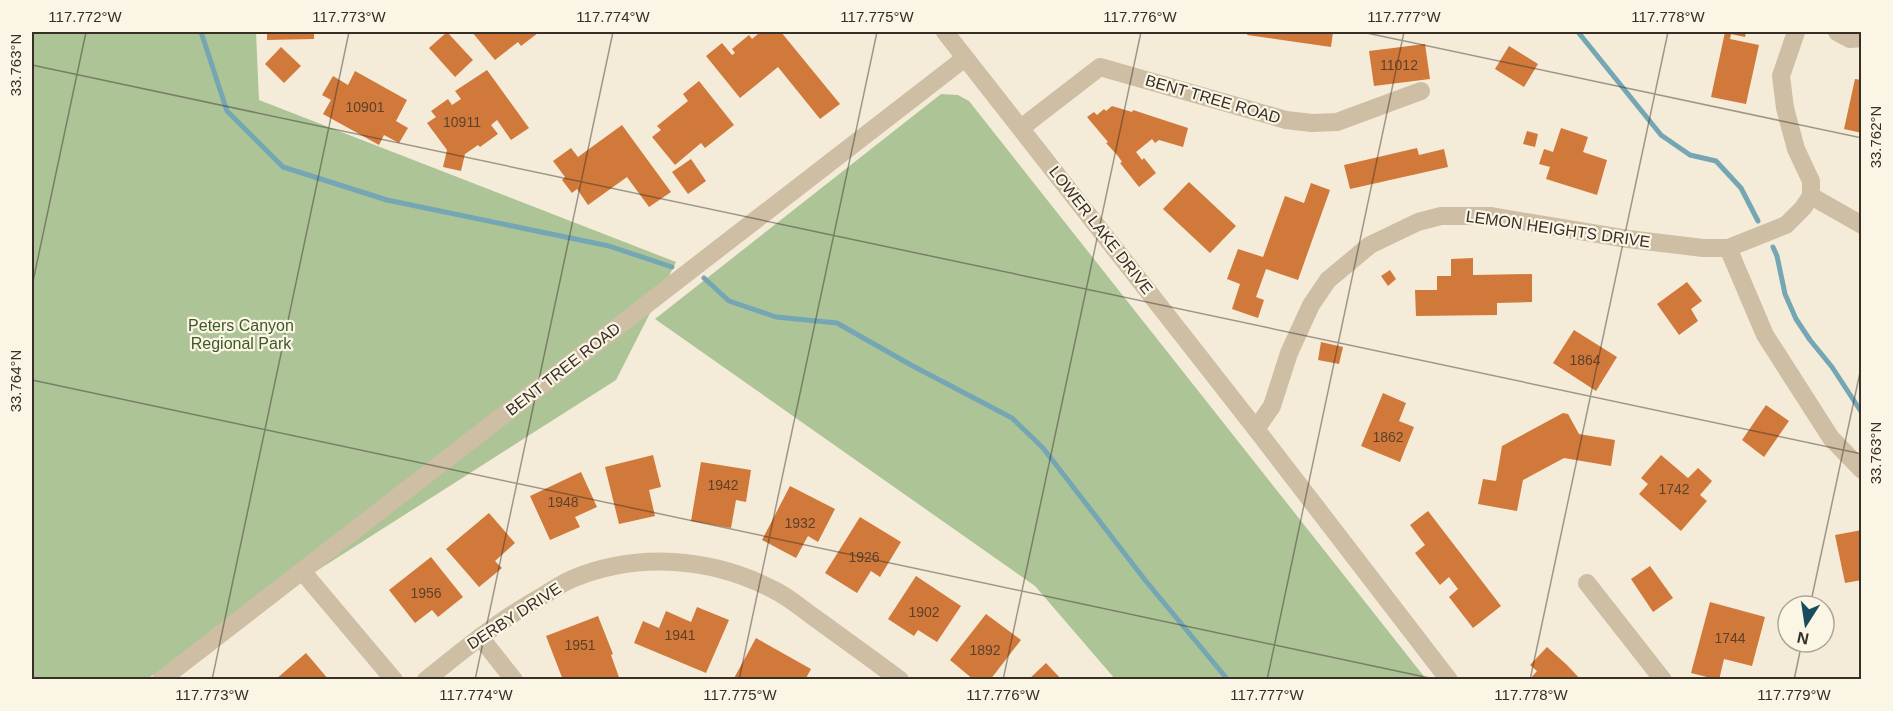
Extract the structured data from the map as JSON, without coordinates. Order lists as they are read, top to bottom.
{
  "streets": {
    "street": [
      "BENT TREE ROAD",
      "LEMON HEIGHTS DRIVE",
      "LOWER LAKE DRIVE",
      "DERBY DRIVE"
    ]
  },
  "crossings": [
    ["BENT TREE ROAD", "LOWER LAKE DRIVE"],
    ["LEMON HEIGHTS DRIVE", "LOWER LAKE DRIVE"]
  ],
  "parks": ["Peters Canyon Regional Park"],
  "house_numbers": [
    "11012",
    "10901",
    "10911",
    "1864",
    "1862",
    "1942",
    "1742",
    "1948",
    "1932",
    "1926",
    "1956",
    "1902",
    "1941",
    "1744",
    "1951",
    "1892"
  ],
  "north": "bottom",
  "coordinates": [
    "117.772°W",
    "117.773°W",
    "117.774°W",
    "117.775°W",
    "117.776°W",
    "117.777°W",
    "117.778°W",
    "33.763°N",
    "33.762°N",
    "33.764°N",
    "117.779°W"
  ]
}
